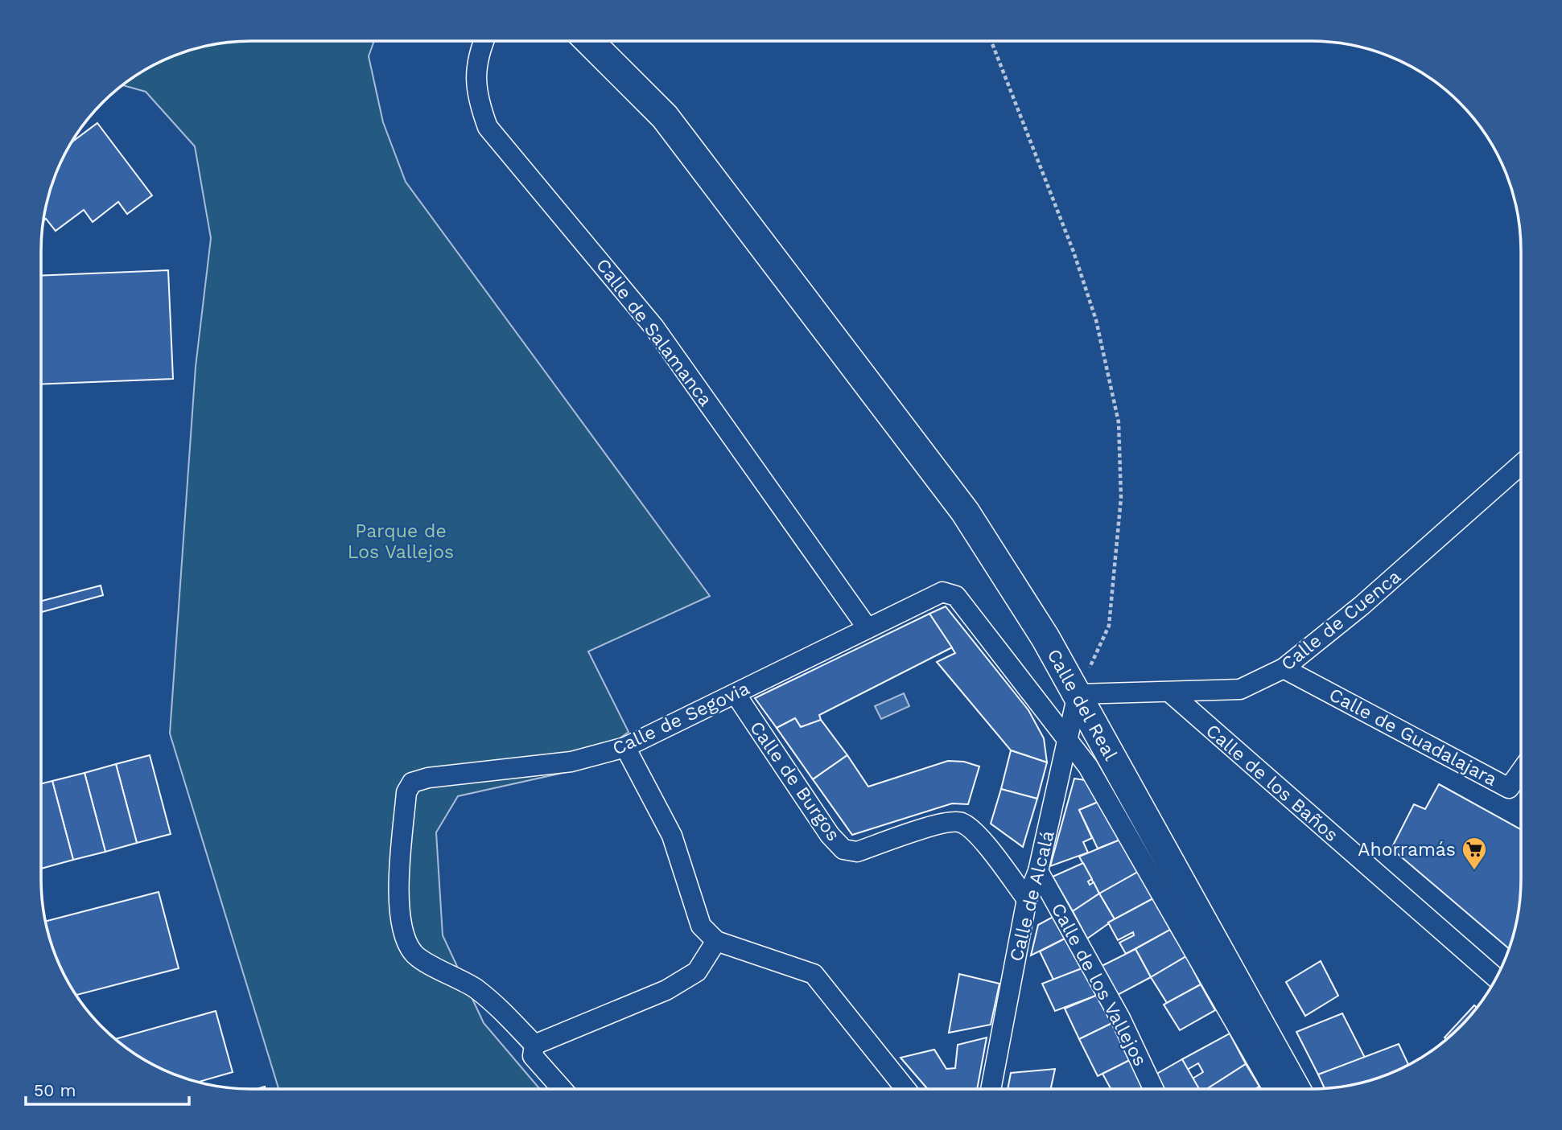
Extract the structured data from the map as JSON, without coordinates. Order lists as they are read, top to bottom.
{
  "streets": {
    "street": [
      "Calle de Salamanca",
      "Calle de Cuenca",
      "Calle del Real",
      "Calle de Segovia",
      "Calle de Guadalajara",
      "Calle de Burgos",
      "Calle de los Baños",
      "Calle de Alcalá",
      "Calle de los Vallejos"
    ]
  },
  "crossings": [
    ["Calle de Salamanca", "Calle de Segovia"],
    ["Calle de Cuenca", "Calle del Real"],
    ["Calle de Cuenca", "Calle de Guadalajara"],
    ["Calle de Cuenca", "Calle de los Baños"],
    ["Calle de Cuenca", "Calle de Alcalá"],
    ["Calle del Real", "Calle de Alcalá"],
    ["Calle de Segovia", "Calle de Burgos"],
    ["Calle de Segovia", "Calle de Alcalá"],
    ["Calle de Burgos", "Calle de Alcalá"],
    ["Calle de Alcalá", "Calle de los Vallejos"]
  ],
  "parks": ["Parque de Los Vallejos"],
  "places": {
    "supermarket": ["Ahorramás"]
  },
  "scale_bar": "50 m"
}
